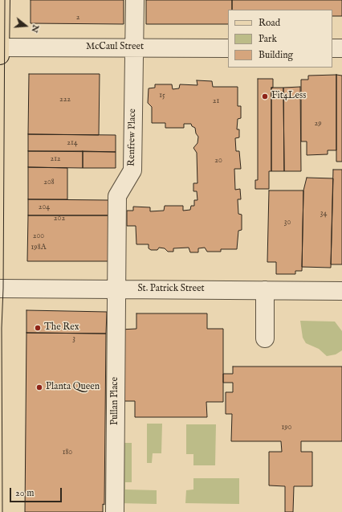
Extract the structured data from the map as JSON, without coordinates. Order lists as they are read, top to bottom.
{
  "streets": {
    "street": [
      "McCaul Street",
      "Renfrew Place",
      "St. Patrick Street",
      "Pullan Place"
    ]
  },
  "crossings": [
    ["McCaul Street", "Renfrew Place"],
    ["Renfrew Place", "St. Patrick Street"],
    ["Renfrew Place", "Pullan Place"],
    ["St. Patrick Street", "Pullan Place"]
  ],
  "places": ["Fit4Less", "The Rex", "Planta Queen"],
  "house_numbers": [
    "2",
    "15",
    "222",
    "21",
    "29",
    "214",
    "212",
    "20",
    "208",
    "204",
    "34",
    "202",
    "30",
    "200",
    "198A",
    "3",
    "190",
    "180"
  ],
  "legend": ["Road", "Park", "Building"],
  "scale_bar": "20 m",
  "north": "right"
}
